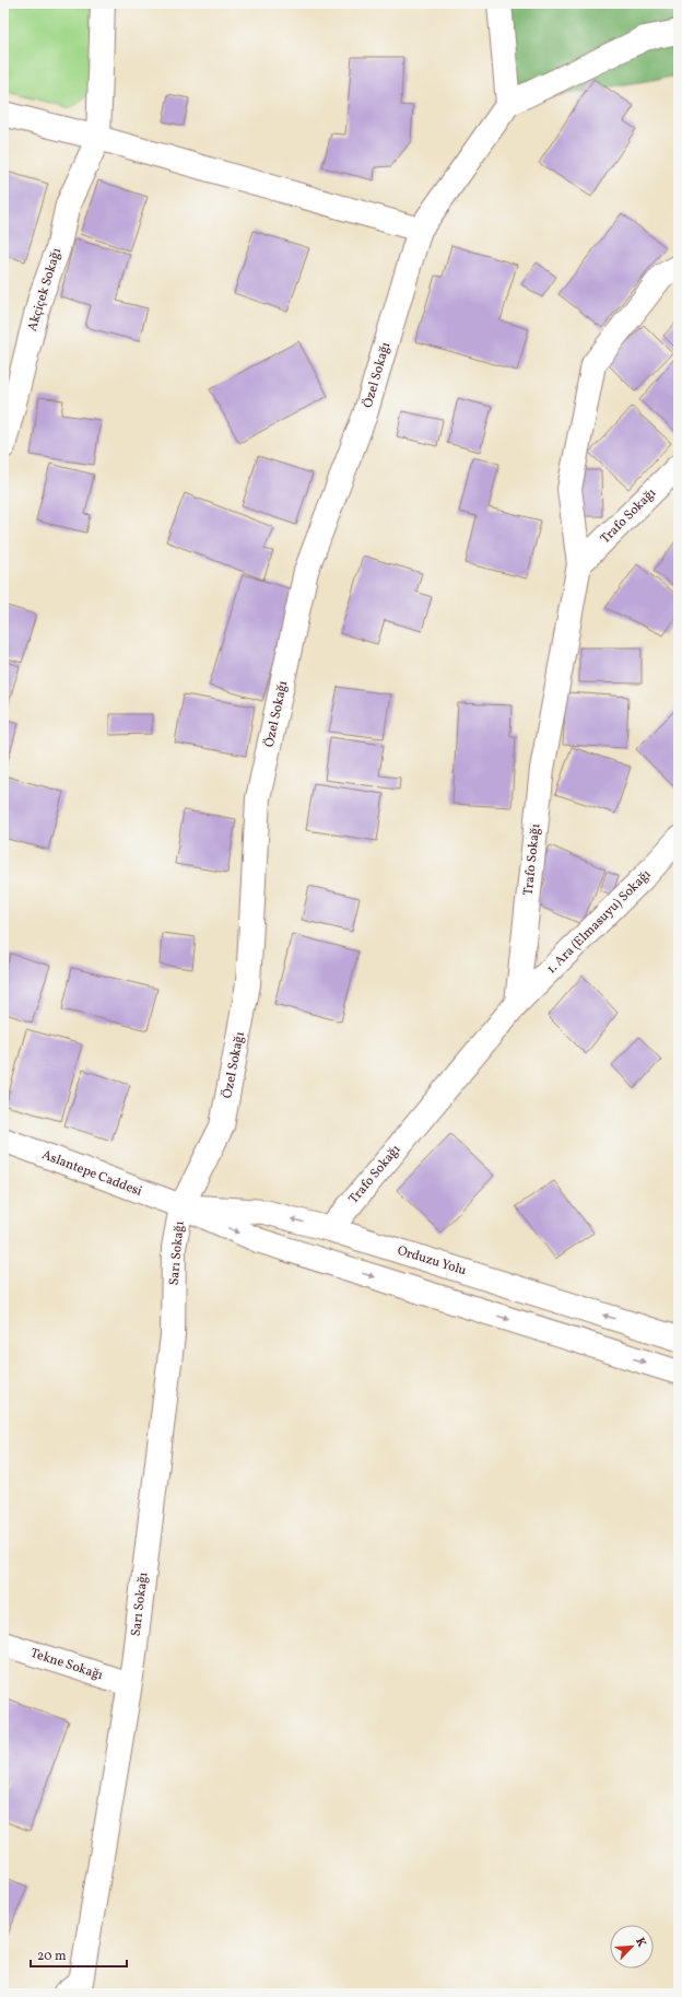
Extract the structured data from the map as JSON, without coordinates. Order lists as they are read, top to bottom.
{
  "streets": {
    "street": [
      "Akçiçek Sokağı",
      "Özel Sokağı",
      "Trafo Sokağı",
      "1. Ara (Elmasuyu) Sokağı",
      "Aslantepe Caddesi",
      "Sarı Sokağı",
      "Orduzu Yolu",
      "Tekne Sokağı"
    ]
  },
  "crossings": [
    ["Özel Sokağı", "Aslantepe Caddesi"],
    ["Özel Sokağı", "Sarı Sokağı"],
    ["Özel Sokağı", "Orduzu Yolu"],
    ["Trafo Sokağı", "1. Ara (Elmasuyu) Sokağı"],
    ["Trafo Sokağı", "Orduzu Yolu"],
    ["Aslantepe Caddesi", "Sarı Sokağı"],
    ["Aslantepe Caddesi", "Orduzu Yolu"],
    ["Sarı Sokağı", "Orduzu Yolu"],
    ["Sarı Sokağı", "Tekne Sokağı"]
  ],
  "scale_bar": "20 m",
  "north": "top right"
}
